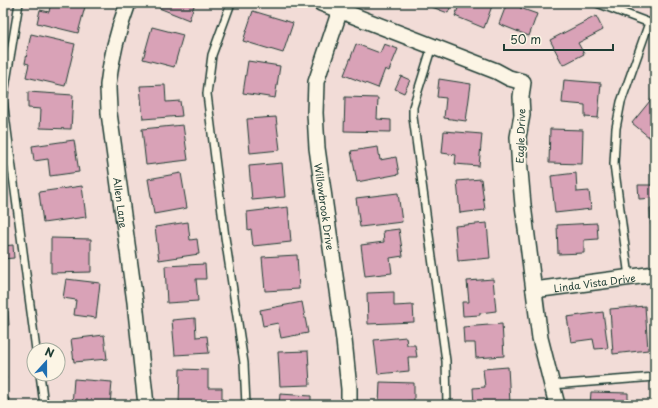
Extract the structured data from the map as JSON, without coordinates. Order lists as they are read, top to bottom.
{
  "streets": {
    "street": [
      "Eagle Drive",
      "Allen Lane",
      "Willowbrook Drive",
      "Linda Vista Drive"
    ]
  },
  "crossings": [
    ["Eagle Drive", "Willowbrook Drive"],
    ["Eagle Drive", "Linda Vista Drive"]
  ],
  "scale_bar": "50 m",
  "north": "top"
}
